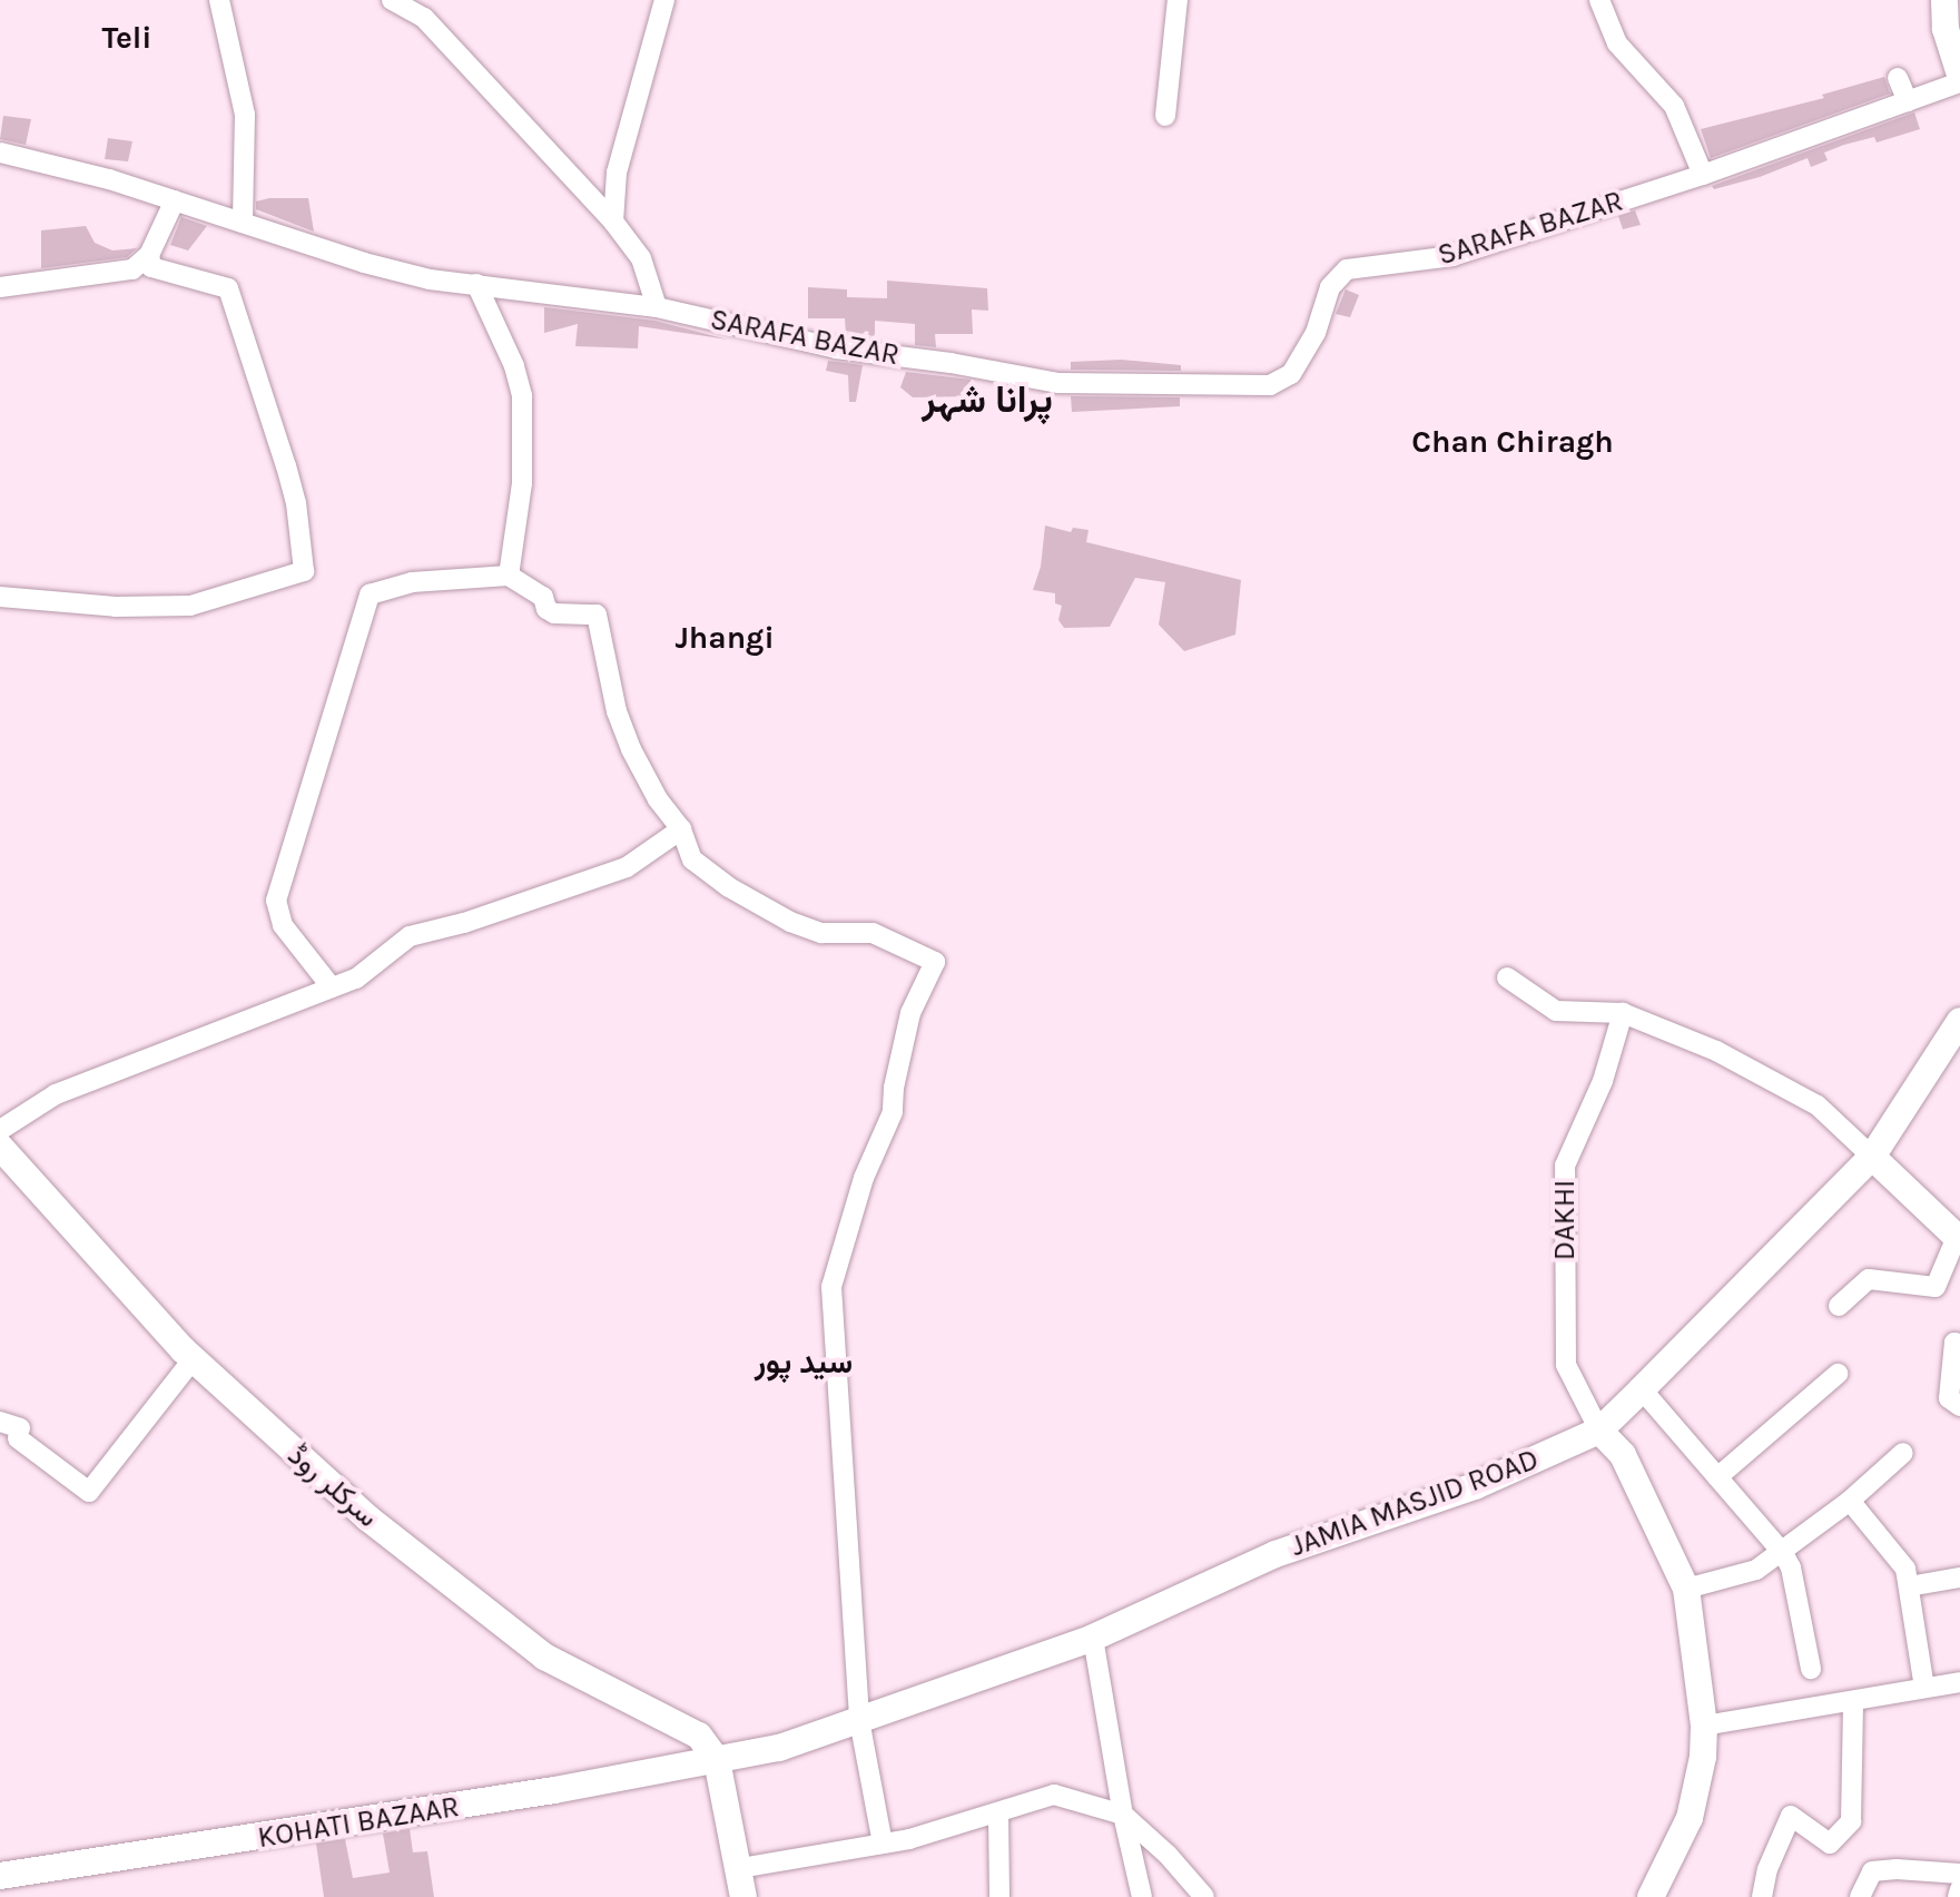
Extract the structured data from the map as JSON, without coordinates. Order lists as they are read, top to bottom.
{
  "streets": {
    "street": [
      "SARAFA BAZAR",
      "DAKHI",
      "سرکلر روڈ",
      "JAMIA MASJID ROAD",
      "KOHATI BAZAAR"
    ]
  },
  "crossings": [
    ["DAKHI", "JAMIA MASJID ROAD"],
    ["سرکلر روڈ", "JAMIA MASJID ROAD"],
    ["سرکلر روڈ", "KOHATI BAZAAR"],
    ["JAMIA MASJID ROAD", "KOHATI BAZAAR"]
  ],
  "districts": [
    "Teli",
    "پرانا شہر",
    "Chan Chiragh",
    "Jhangi",
    "سید پور"
  ]
}
